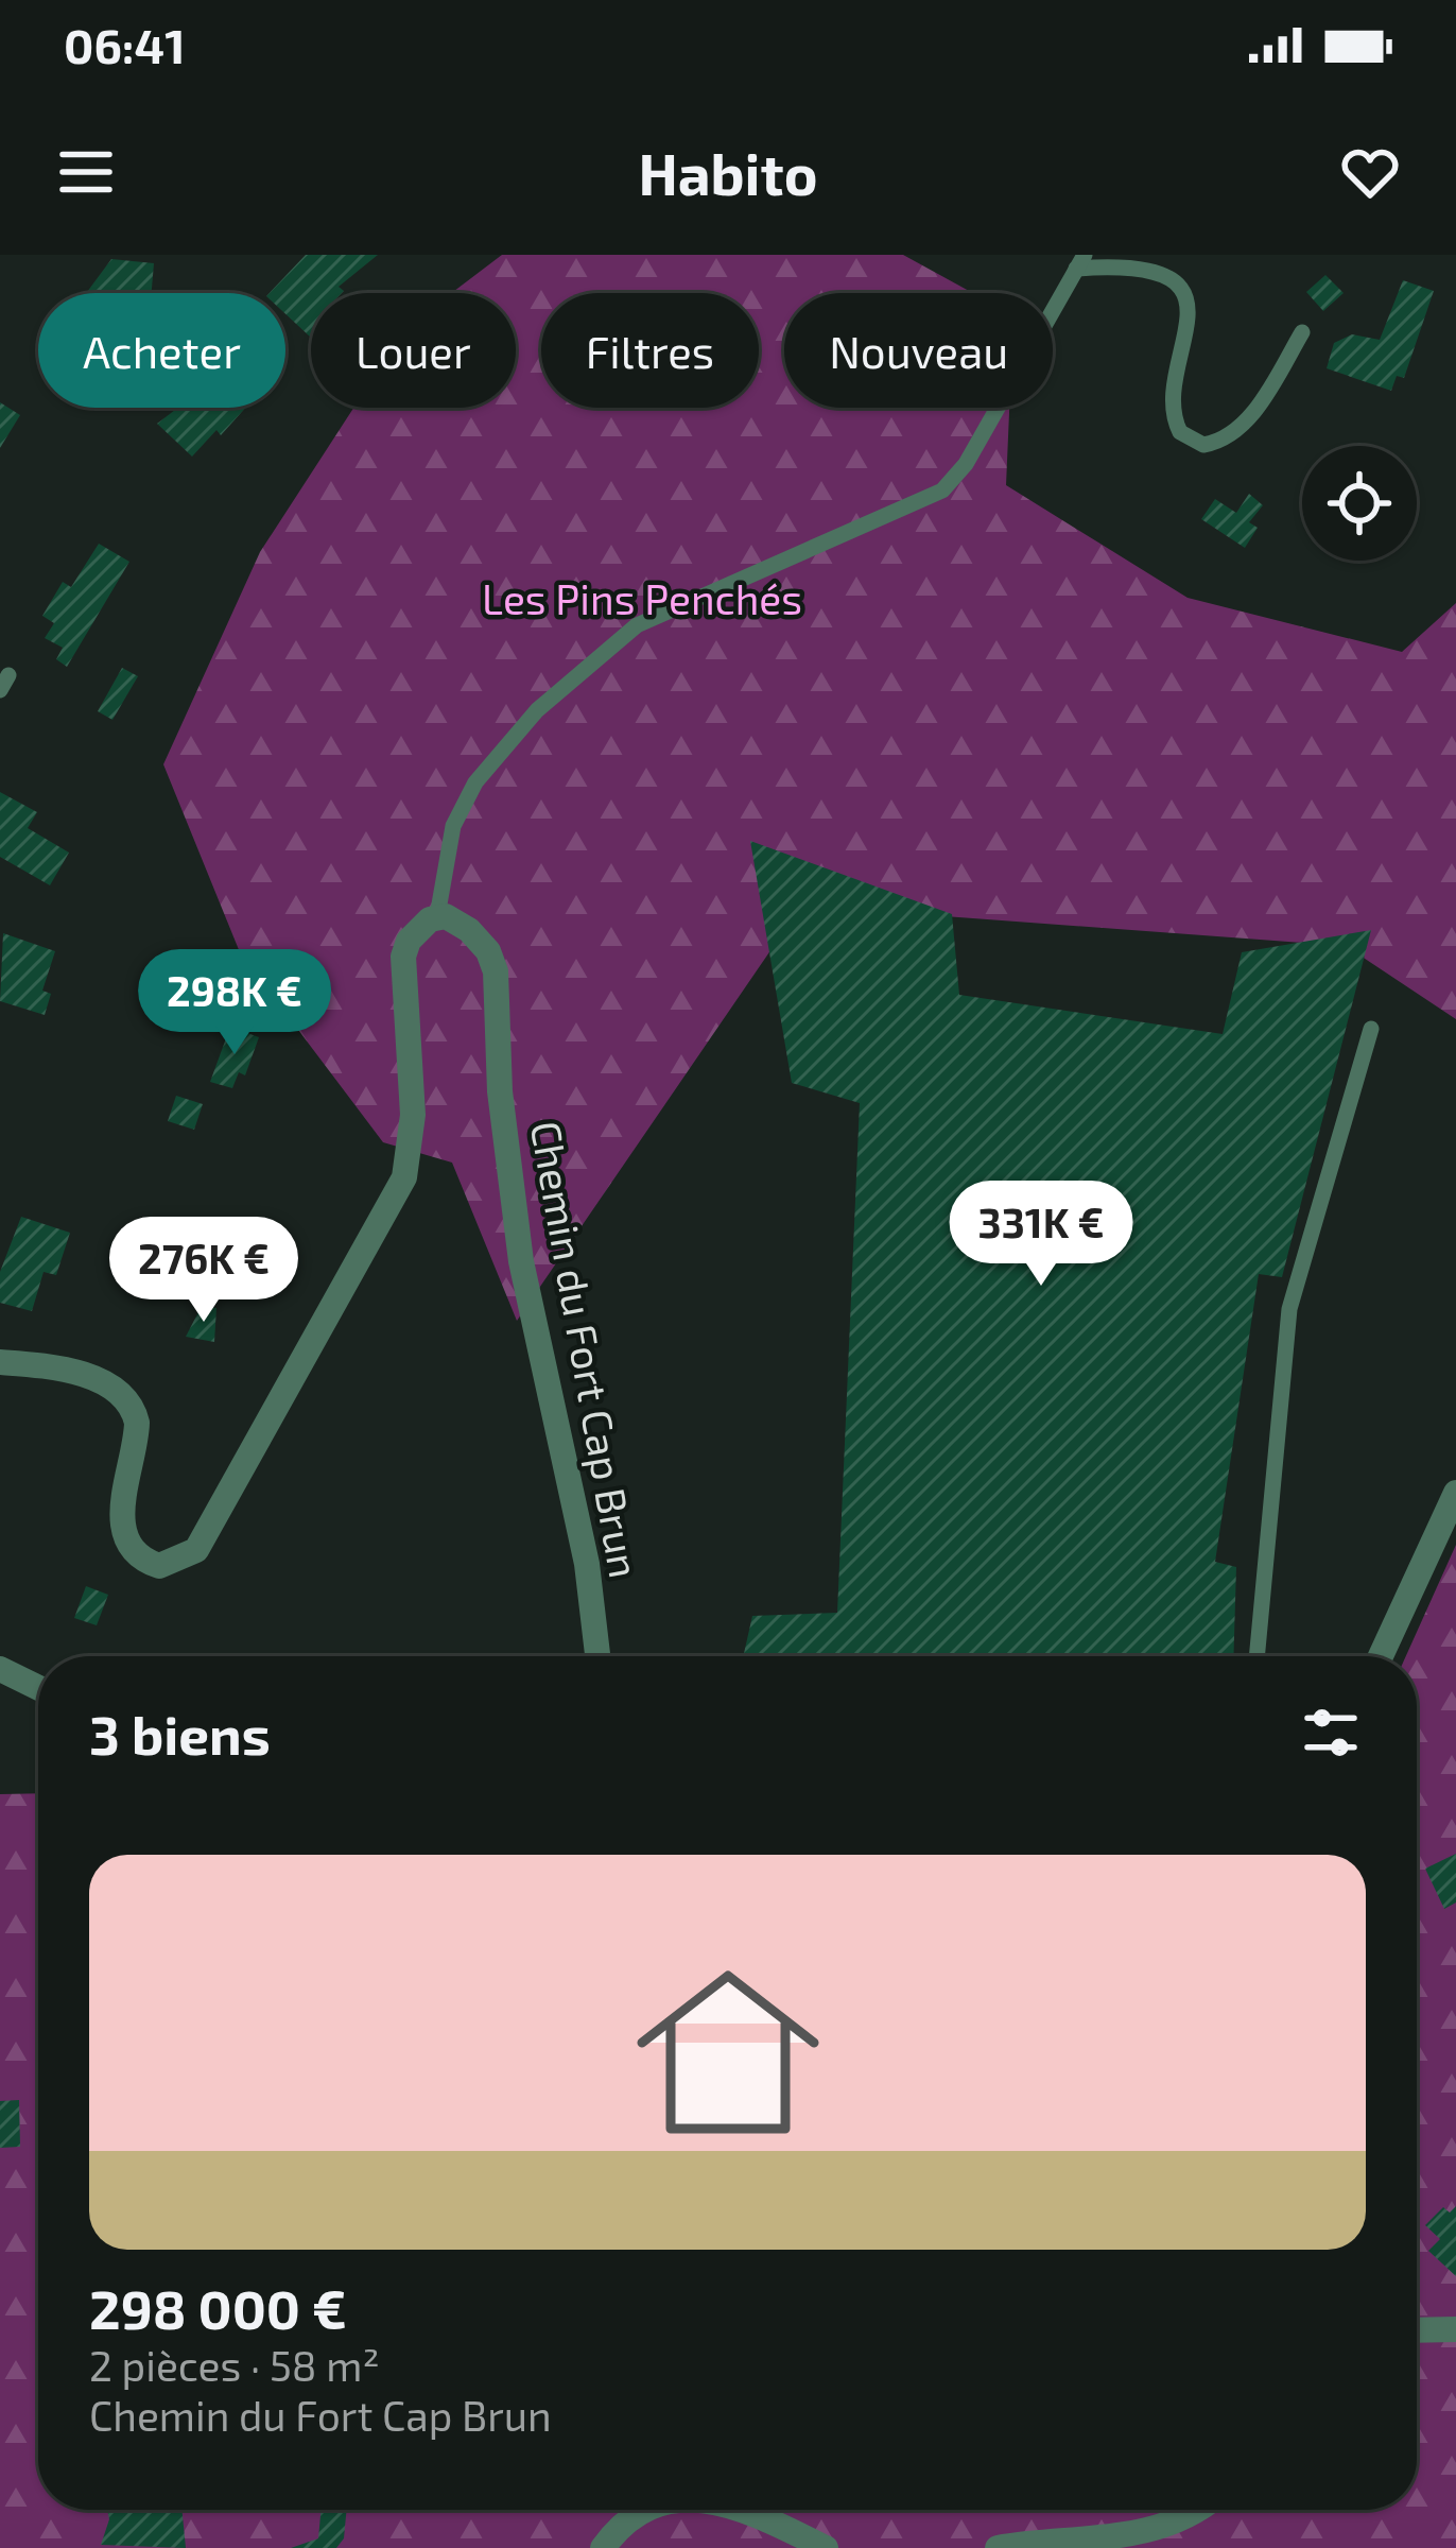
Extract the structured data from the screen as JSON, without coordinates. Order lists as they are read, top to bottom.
{
  "streets": {
    "street": ["Chemin du Fort Cap Brun"]
  },
  "parks": ["Les Pins Penchés"],
  "page": {
    "status": "06:41",
    "header": "Habito",
    "chip": [
      "Acheter",
      "Louer",
      "Filtres",
      "Nouveau"
    ],
    "price": ["298K €", "331K €", "276K €"],
    "heading": "3 biens",
    "list": [
      {
        "name": "298 000 €",
        "note": "2 pièces · 58 m² · Chemin du Fort Cap Brun"
      }
    ]
  }
}
